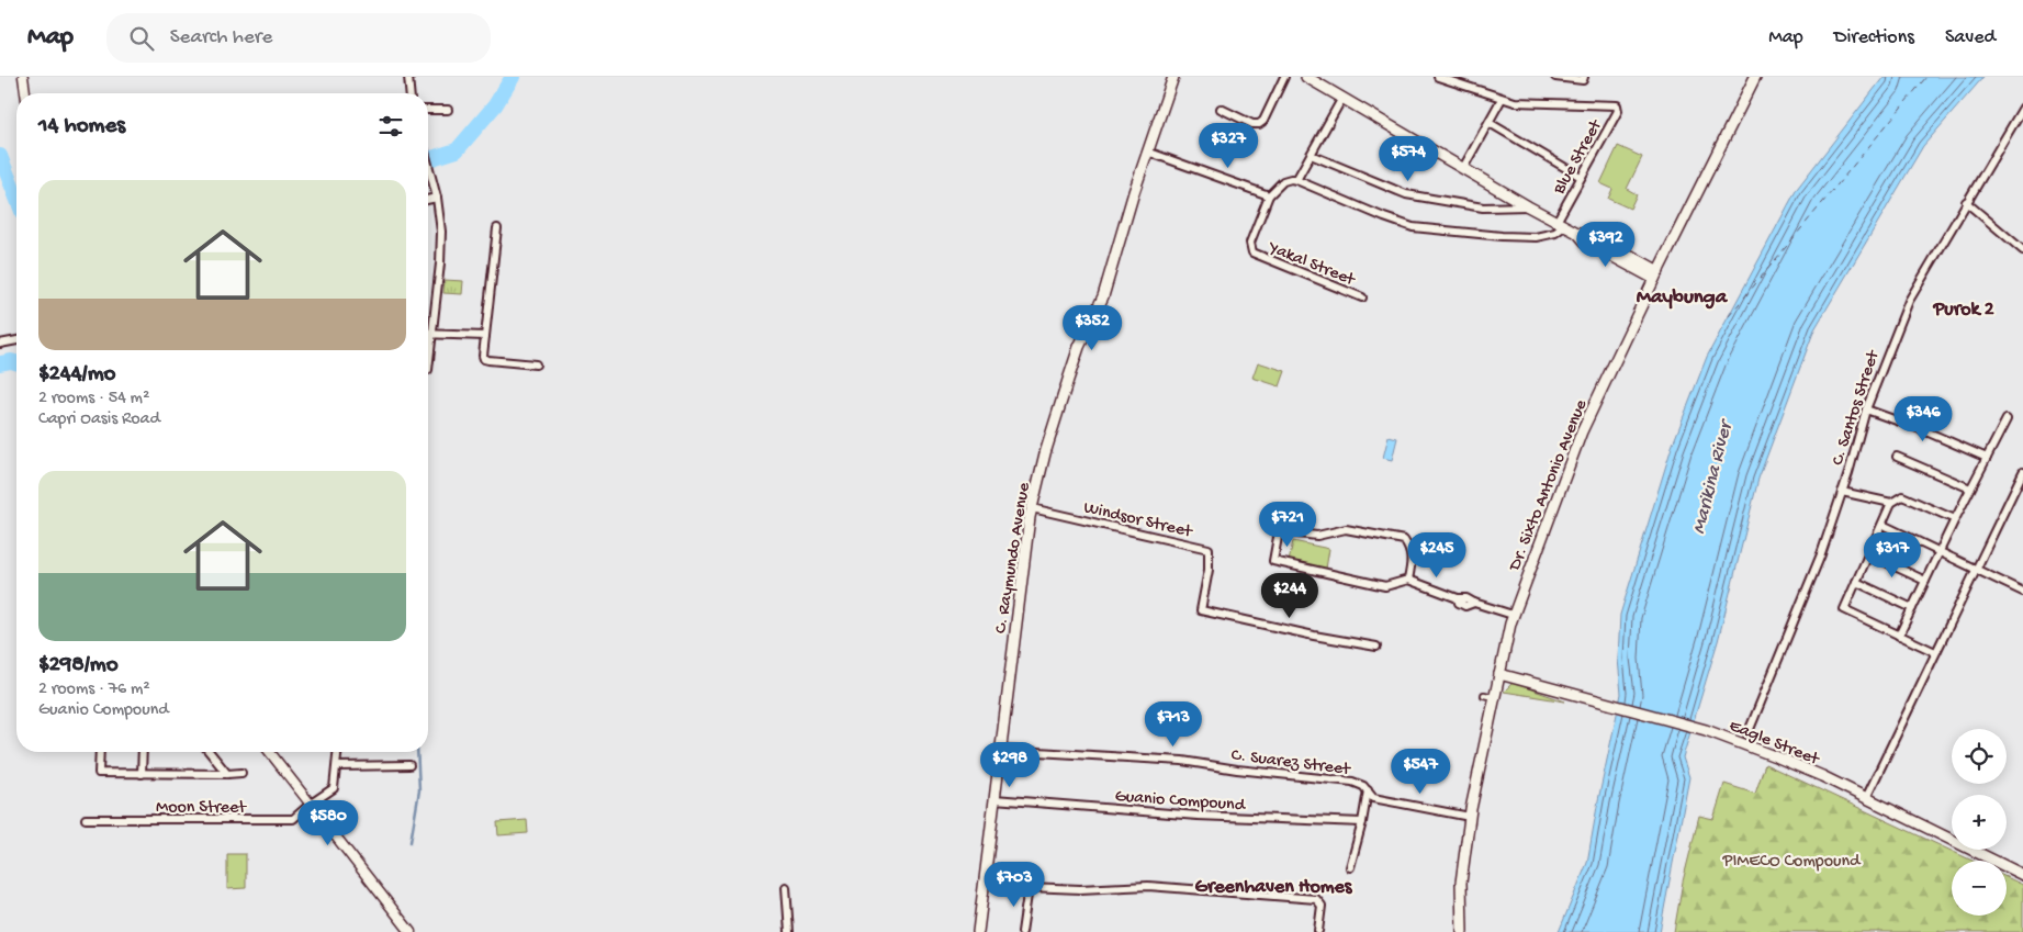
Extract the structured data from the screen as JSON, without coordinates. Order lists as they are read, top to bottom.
{
  "streets": {
    "main road": ["Dr. Sixto Antonio Avenue", "C. Raymundo Avenue", "Eagle Street"],
    "street": [
      "Blue Street",
      "Yakal Street",
      "C. Santos Street",
      "Windsor Street",
      "C. Suarez Street",
      "Guanio Compound",
      "Moon Street"
    ]
  },
  "crossings": [
    ["Dr. Sixto Antonio Avenue", "Eagle Street"],
    ["Dr. Sixto Antonio Avenue", "C. Suarez Street"],
    ["Windsor Street", "C. Raymundo Avenue"],
    ["C. Raymundo Avenue", "C. Suarez Street"],
    ["C. Raymundo Avenue", "Guanio Compound"]
  ],
  "districts": ["Maybunga", "Purok 2", "Greenhaven Homes"],
  "water": ["Marikina River"],
  "parks": ["PIMECO Compound"],
  "page": {
    "header": "Map",
    "search": "Search here",
    "nav": ["Map", "Directions", "Saved"],
    "heading": "14 homes",
    "price": [
      "$327",
      "$574",
      "$392",
      "$352",
      "$346",
      "$721",
      "$245",
      "$317",
      "$244",
      "$713",
      "$298",
      "$547",
      "$580",
      "$703"
    ],
    "list": [
      {
        "name": "$244/mo",
        "note": "2 rooms · 54 m² · Capri Oasis Road"
      },
      {
        "name": "$298/mo",
        "note": "2 rooms · 76 m² · Guanio Compound"
      }
    ],
    "map_buttons": ["+", "−"]
  }
}
